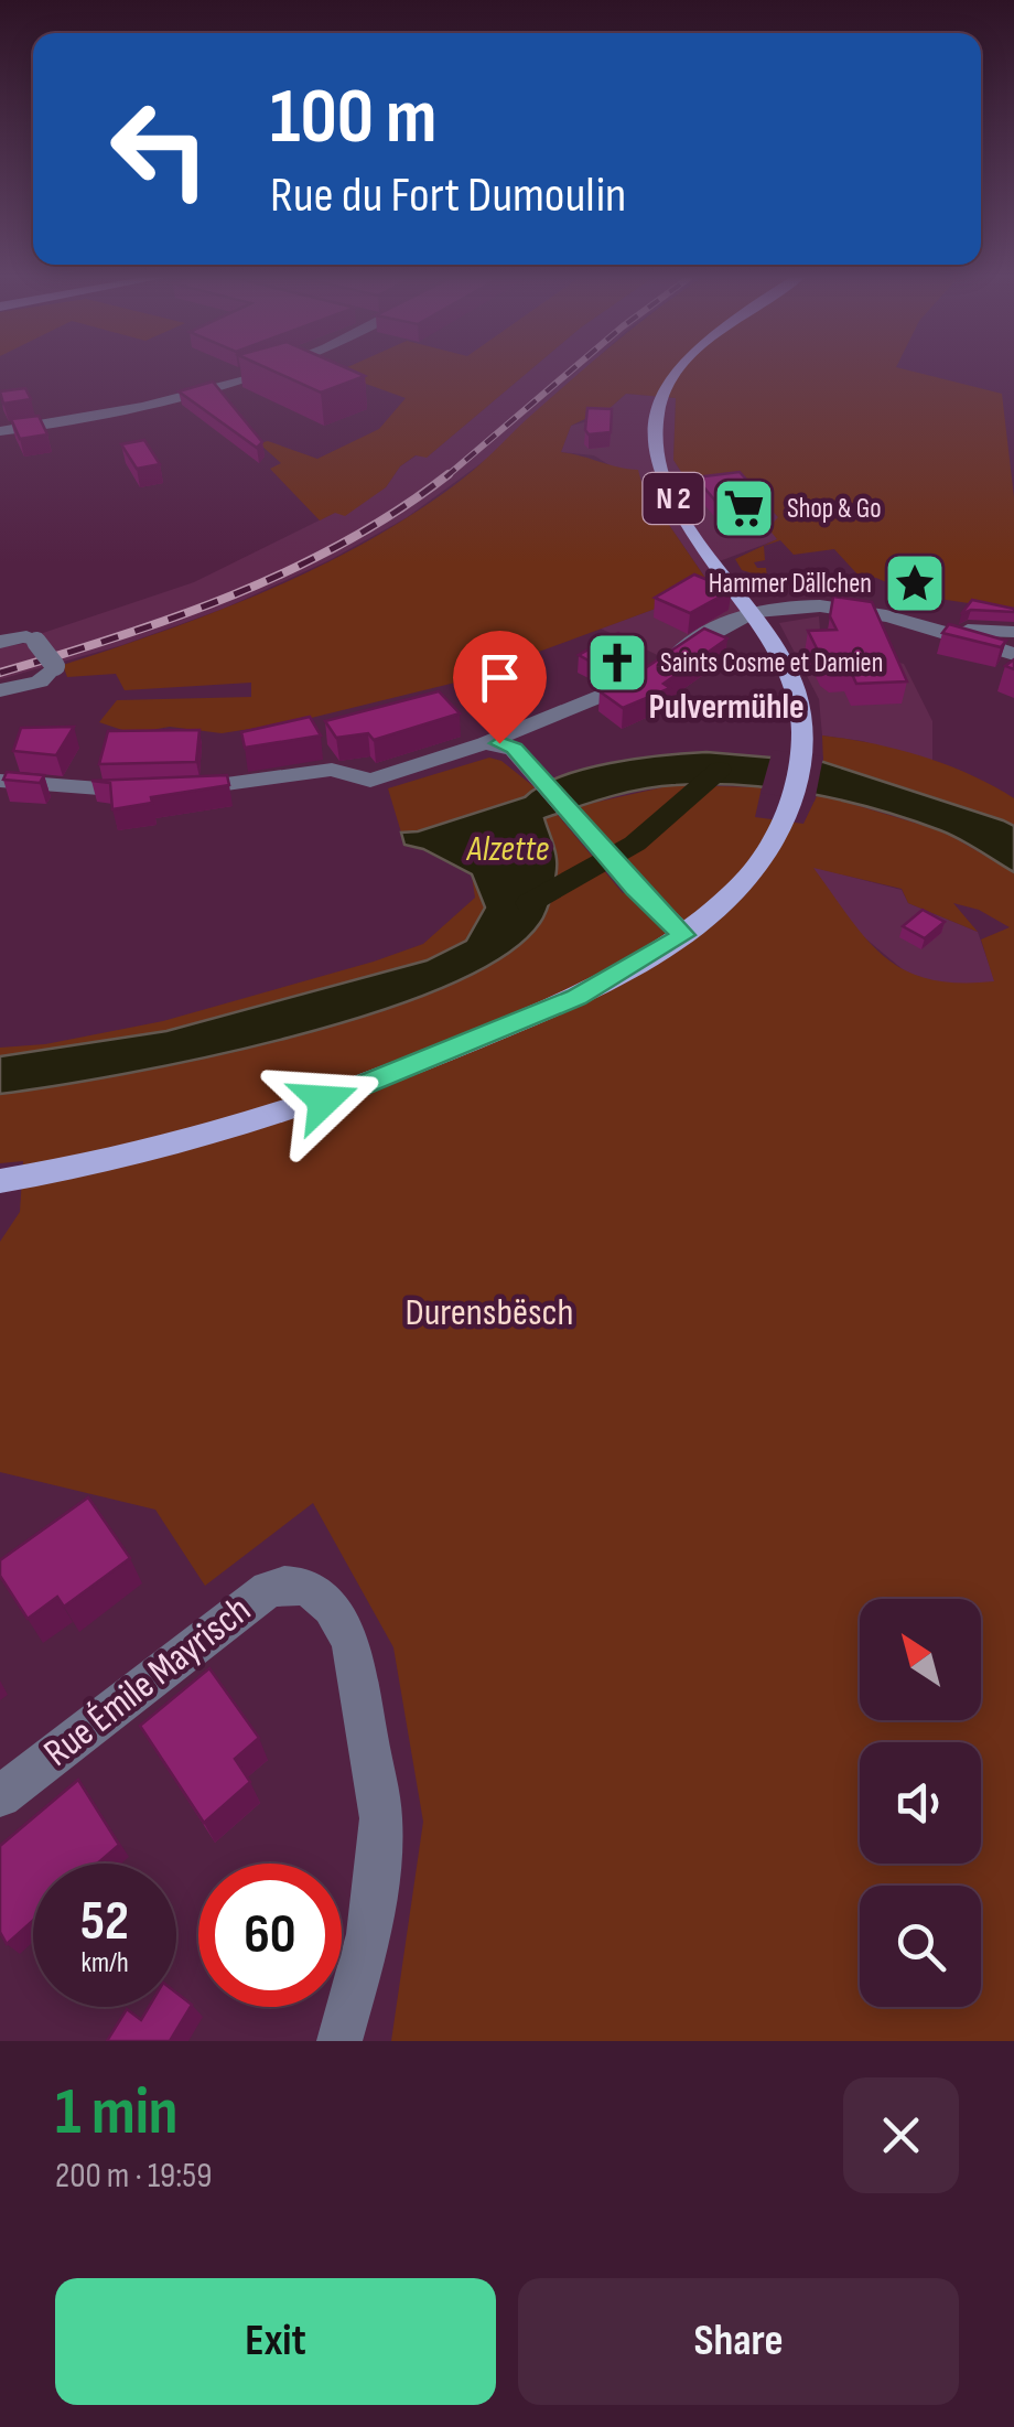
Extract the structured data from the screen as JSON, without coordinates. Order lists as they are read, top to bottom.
{
  "streets": {
    "main road": ["N 2"],
    "street": ["Rue Émile Mayrisch"]
  },
  "districts": ["Pulvermühle"],
  "water": ["Alzette"],
  "parks": ["Durensbësch"],
  "places": {
    "supermarket": ["Shop & Go"],
    "place": ["Hammer Dällchen"],
    "church": ["Saints Cosme et Damien"]
  },
  "north": "top left",
  "page": {
    "turn": ["100 m", "Rue du Fort Dumoulin"],
    "speed": "52 km/h",
    "limit": "60",
    "heading": ["1 min", "200 m · 19:59"],
    "buttons": ["Exit", "Share"]
  }
}
